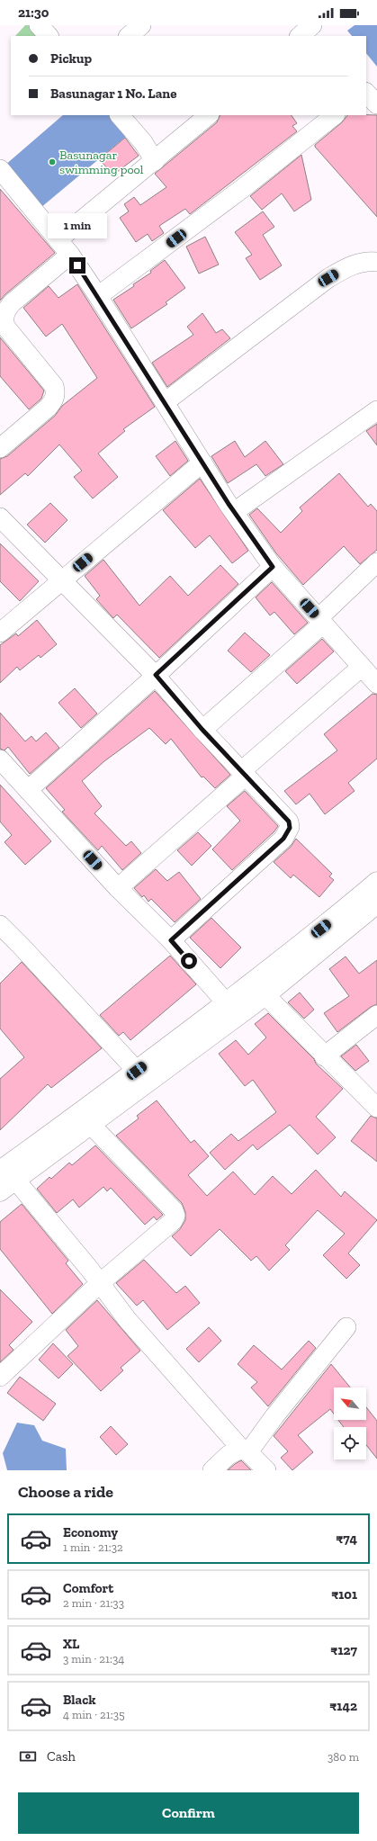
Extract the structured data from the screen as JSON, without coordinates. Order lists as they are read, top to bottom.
{
  "places": ["Basunagar swimming pool"],
  "north": "top left",
  "page": {
    "status": "21:30",
    "banner": ["Pickup", "Basunagar 1 No. Lane"],
    "bubble": "1 min",
    "heading": "Choose a ride",
    "list": [
      {
        "name": "Economy",
        "note": "1 min · 21:32",
        "value": "₹74"
      },
      {
        "name": "Comfort",
        "note": "2 min · 21:33",
        "value": "₹101"
      },
      {
        "name": "XL",
        "note": "3 min · 21:34",
        "value": "₹127"
      },
      {
        "name": "Black",
        "note": "4 min · 21:35",
        "value": "₹142"
      }
    ],
    "pay": ["Cash", "380 m"],
    "buttons": "Confirm"
  }
}
